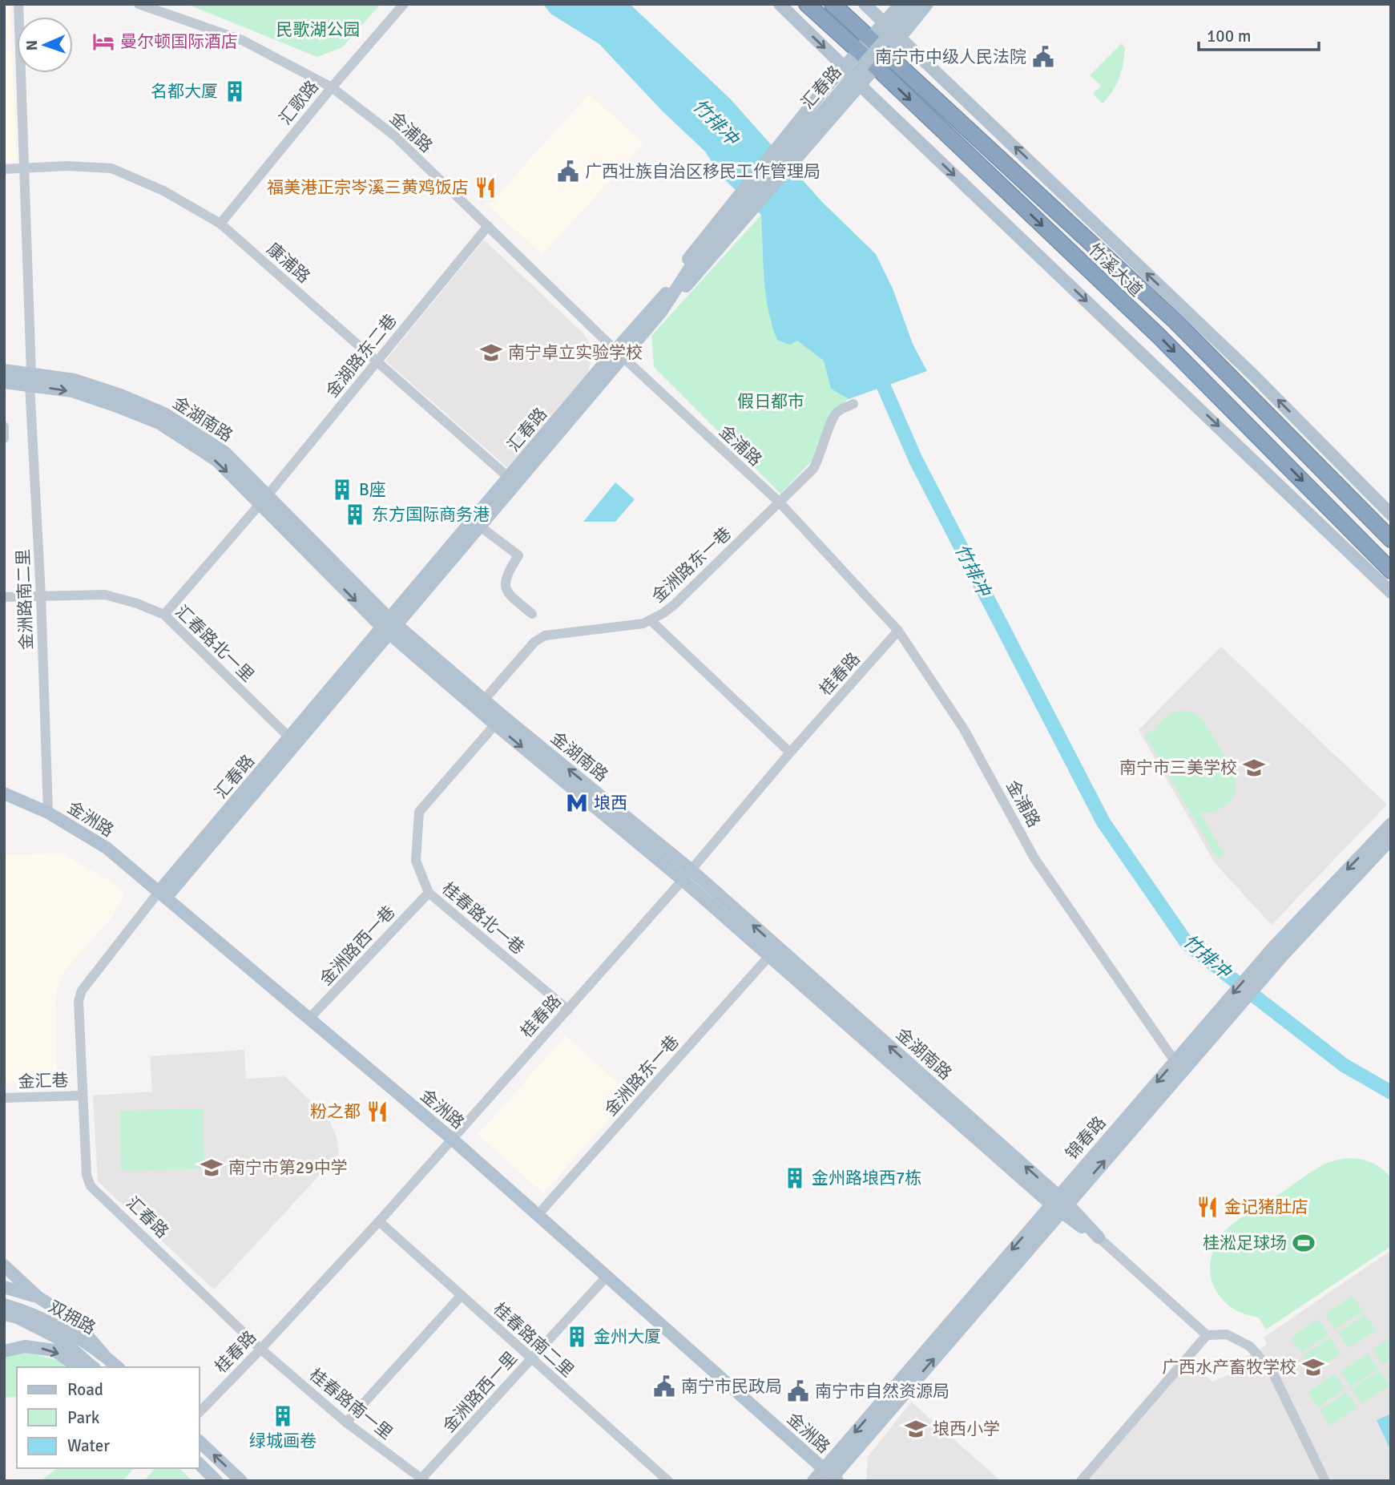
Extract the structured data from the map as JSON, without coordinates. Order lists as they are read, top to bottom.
{
  "streets": {
    "highway": ["竹溪大道"],
    "main road": [
      "汇春路",
      "金湖南路",
      "金洲路",
      "锦春路",
      "双拥路"
    ],
    "street": [
      "汇歌路",
      "金浦路",
      "康浦路",
      "金湖路东二巷",
      "金洲路东一巷",
      "金洲路南二里",
      "汇春路北一里",
      "桂春路",
      "桂春路北一巷",
      "金洲路西一巷",
      "金汇巷",
      "桂春路南二里",
      "金洲路西一里",
      "桂春路南一里"
    ]
  },
  "crossings": [
    ["汇春路", "金浦路"],
    ["汇春路", "康浦路"],
    ["汇春路", "金湖南路"],
    ["汇春路", "汇春路北一里"],
    ["汇春路", "桂春路"],
    ["汇春路", "金洲路"],
    ["汇春路", "金汇巷"],
    ["汇春路", "桂春路南一里"],
    ["汇歌路", "金浦路"],
    ["汇歌路", "康浦路"],
    ["金浦路", "金湖路东二巷"],
    ["金浦路", "金洲路东一巷"],
    ["金浦路", "桂春路"],
    ["金浦路", "锦春路"],
    ["康浦路", "金湖路东二巷"],
    ["康浦路", "金洲路南二里"],
    ["金湖路东二巷", "金湖南路"],
    ["金湖路东二巷", "汇春路北一里"],
    ["金湖南路", "金洲路东一巷"],
    ["金湖南路", "金洲路南二里"],
    ["金湖南路", "桂春路"],
    ["金湖南路", "桂春路北一巷"],
    ["金湖南路", "锦春路"],
    ["金洲路东一巷", "金洲路"],
    ["金洲路南二里", "汇春路北一里"],
    ["金洲路南二里", "金洲路"],
    ["桂春路", "金洲路"],
    ["桂春路", "桂春路北一巷"],
    ["桂春路", "桂春路南二里"],
    ["桂春路", "桂春路南一里"],
    ["金洲路", "金洲路西一巷"],
    ["金洲路", "锦春路"],
    ["金洲路", "金洲路西一里"],
    ["桂春路北一巷", "金洲路西一巷"],
    ["桂春路南二里", "金洲路西一里"],
    ["金洲路西一里", "桂春路南一里"]
  ],
  "water": ["竹排冲"],
  "parks": ["民歌湖公园", "假日都市"],
  "places": {
    "hotel": ["曼尔顿国际酒店"],
    "public building": [
      "南宁市中级人民法院",
      "广西壮族自治区移民工作管理局",
      "南宁市民政局",
      "南宁市自然资源局"
    ],
    "building": [
      "名都大厦",
      "B座",
      "东方国际商务港",
      "金州路埌西7栋",
      "金州大厦",
      "绿城画卷"
    ],
    "restaurant": ["福美港正宗岑溪三黄鸡饭店", "粉之都", "金记猪肚店"],
    "school or university": [
      "南宁卓立实验学校",
      "南宁市三美学校",
      "南宁市第29中学",
      "广西水产畜牧学校",
      "埌西小学"
    ],
    "metro station": ["埌西"],
    "sports": ["桂淞足球场"]
  },
  "legend": ["Road", "Park", "Water"],
  "scale_bar": "100 m",
  "north": "left"
}
